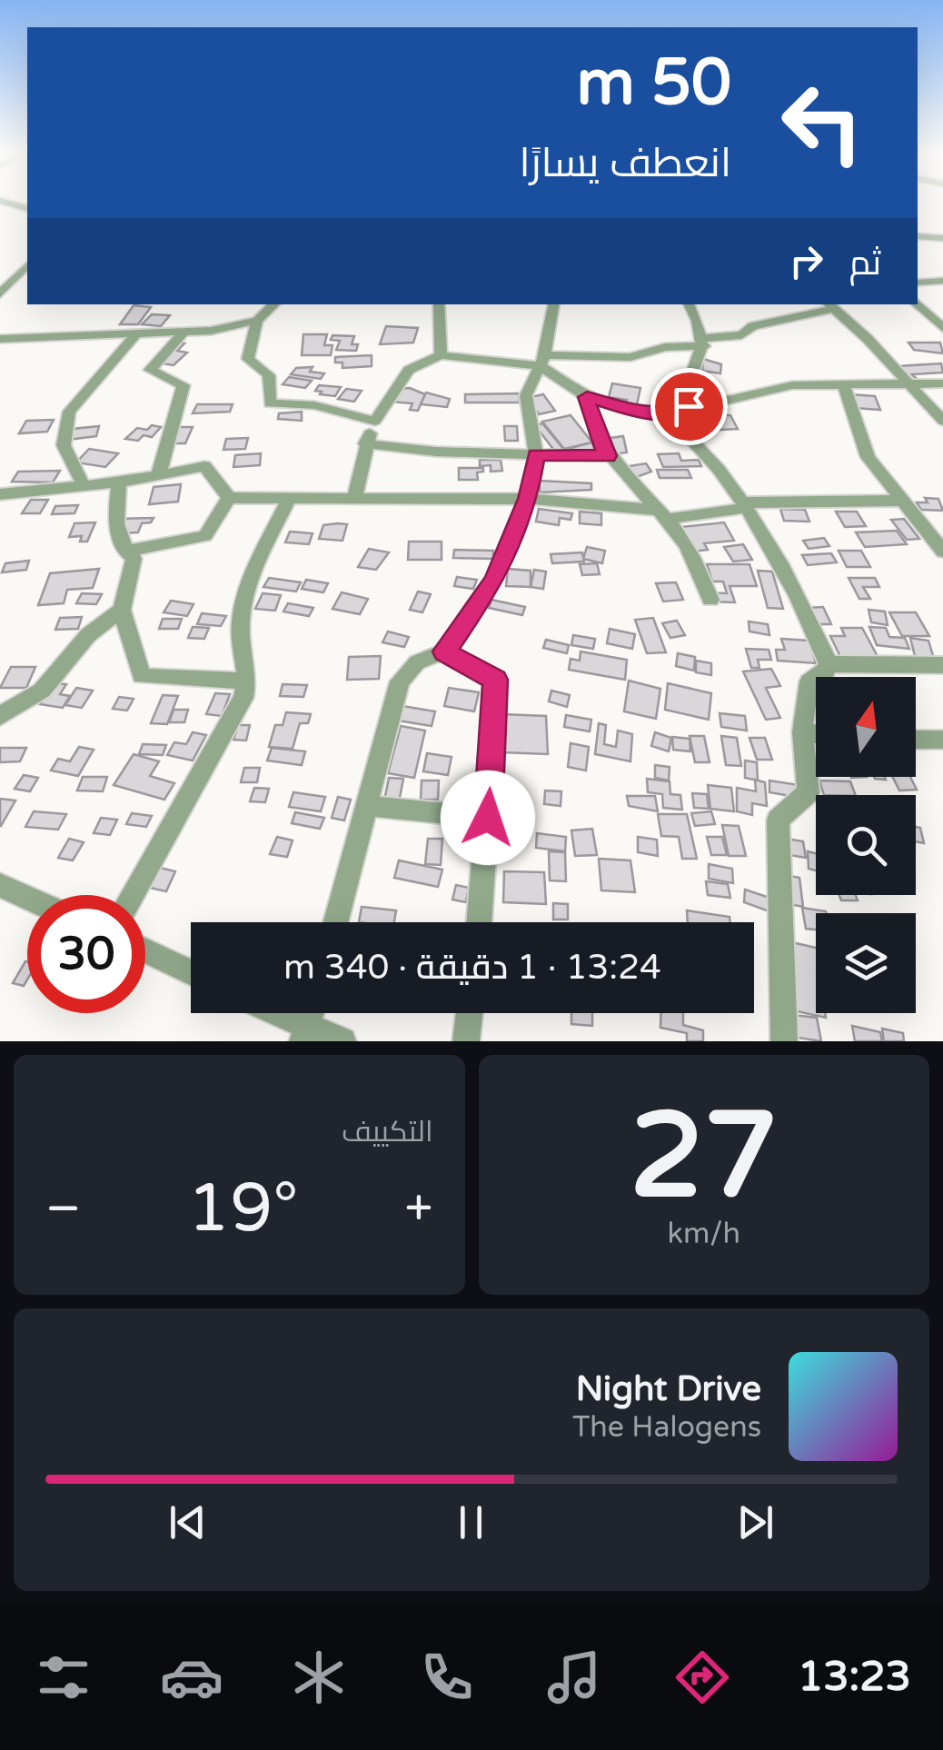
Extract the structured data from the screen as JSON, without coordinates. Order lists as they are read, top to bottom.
{
  "north": "top",
  "page": {
    "turn": ["50 m", "انعطف يسارًا"],
    "then": "ثم",
    "limit": "30",
    "trip": "13:24 · 1 دقيقة · 340 m",
    "tile": [
      ["27", "km/h"],
      "التكييف"
    ],
    "heat": ["−", "19°", "+"],
    "song": ["Night Drive", "The Halogens"],
    "tabs": "13:23"
  }
}
